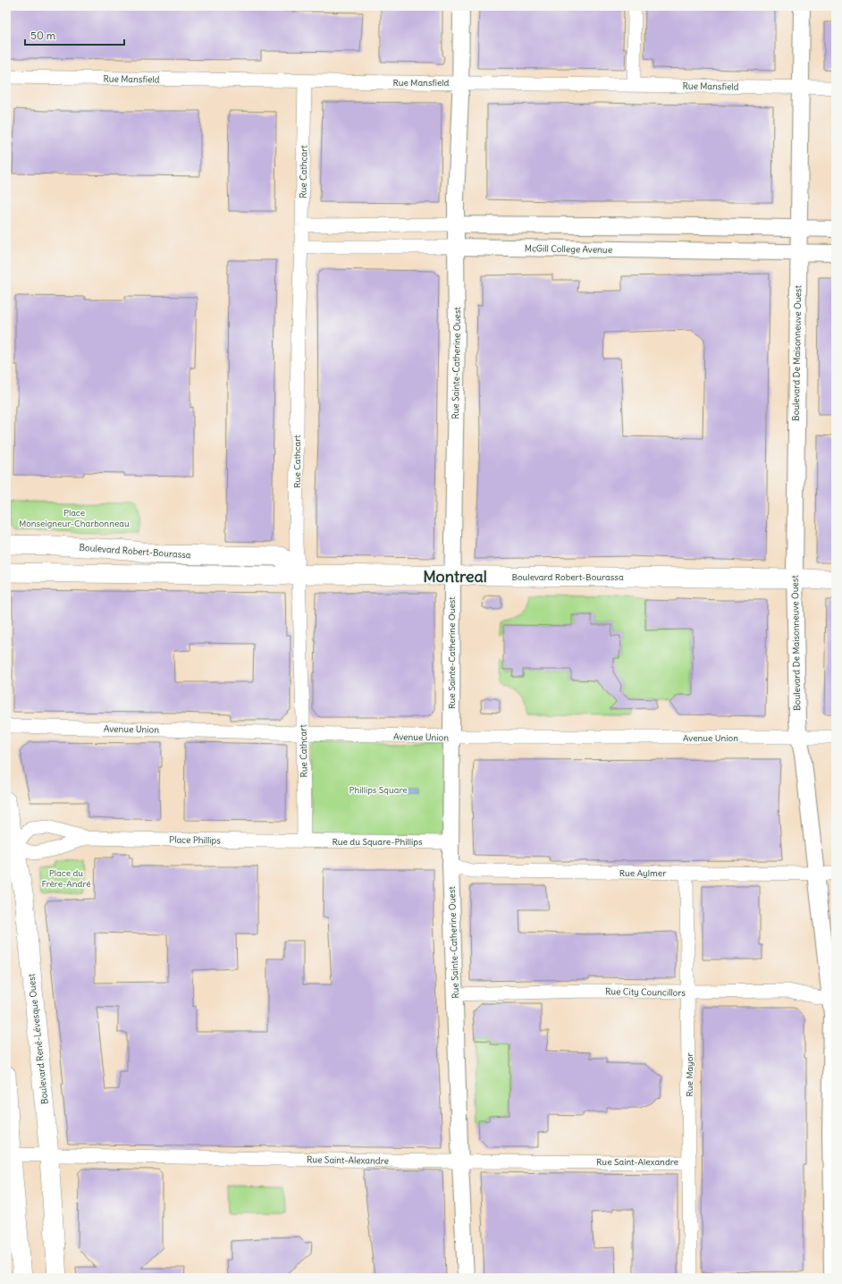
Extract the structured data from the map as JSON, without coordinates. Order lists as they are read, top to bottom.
{
  "streets": {
    "main road": ["Boulevard Robert-Bourassa", "Boulevard René-Lévesque Ouest"],
    "street": [
      "Rue Mansfield",
      "Rue Cathcart",
      "McGill College Avenue",
      "Boulevard De Maisonneuve Ouest",
      "Rue Sainte-Catherine Ouest",
      "Avenue Union",
      "Place Phillips",
      "Rue du Square-Phillips",
      "Rue Aylmer",
      "Rue City Councillors",
      "Rue Mayor",
      "Rue Saint-Alexandre"
    ]
  },
  "crossings": [
    ["Rue Mansfield", "Rue Cathcart"],
    ["Rue Mansfield", "Boulevard De Maisonneuve Ouest"],
    ["Rue Mansfield", "Rue Sainte-Catherine Ouest"],
    ["Rue Cathcart", "McGill College Avenue"],
    ["Rue Cathcart", "Boulevard Robert-Bourassa"],
    ["Rue Cathcart", "Avenue Union"],
    ["Rue Cathcart", "Place Phillips"],
    ["Rue Cathcart", "Rue du Square-Phillips"],
    ["McGill College Avenue", "Boulevard De Maisonneuve Ouest"],
    ["McGill College Avenue", "Rue Sainte-Catherine Ouest"],
    ["Boulevard De Maisonneuve Ouest", "Boulevard Robert-Bourassa"],
    ["Boulevard De Maisonneuve Ouest", "Avenue Union"],
    ["Boulevard De Maisonneuve Ouest", "Rue Aylmer"],
    ["Boulevard De Maisonneuve Ouest", "Rue City Councillors"],
    ["Rue Sainte-Catherine Ouest", "Boulevard Robert-Bourassa"],
    ["Rue Sainte-Catherine Ouest", "Avenue Union"],
    ["Rue Sainte-Catherine Ouest", "Rue du Square-Phillips"],
    ["Rue Sainte-Catherine Ouest", "Rue Aylmer"],
    ["Rue Sainte-Catherine Ouest", "Rue City Councillors"],
    ["Rue Sainte-Catherine Ouest", "Rue Saint-Alexandre"],
    ["Place Phillips", "Rue du Square-Phillips"],
    ["Rue Aylmer", "Rue Mayor"],
    ["Rue City Councillors", "Rue Mayor"],
    ["Boulevard René-Lévesque Ouest", "Rue Saint-Alexandre"],
    ["Rue Mayor", "Rue Saint-Alexandre"]
  ],
  "districts": ["Montreal"],
  "parks": ["Place Monseigneur-Charbonneau", "Phillips Square", "Place du Frère-André"],
  "scale_bar": "50 m"
}
